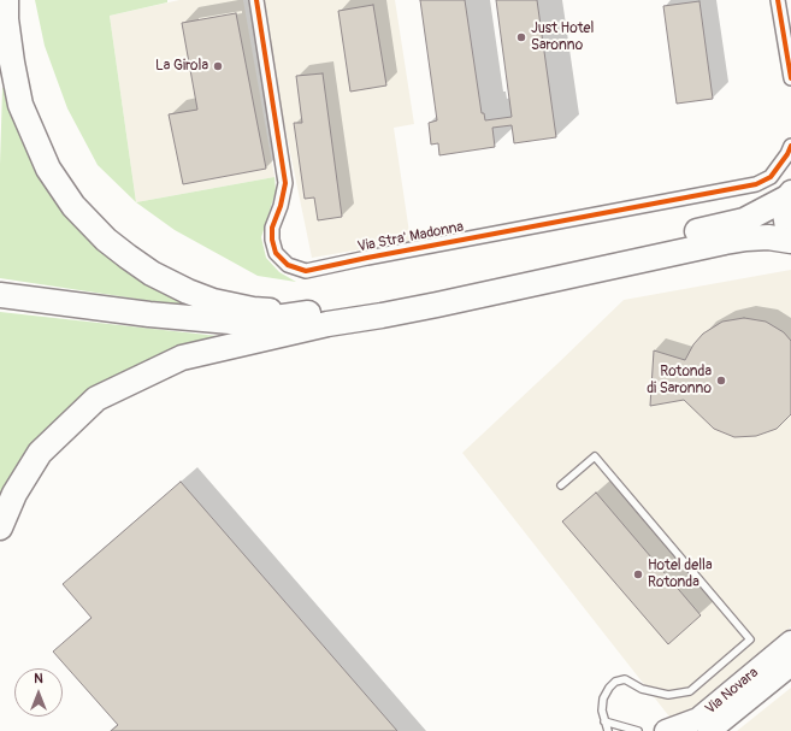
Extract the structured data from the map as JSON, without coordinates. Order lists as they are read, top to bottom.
{
  "streets": {
    "main road": ["Via Novara"],
    "street": ["Via Stra' Madonna"]
  },
  "places": [
    "Just Hotel Saronno",
    "La Girola",
    "Rotonda di Saronno",
    "Hotel della Rotonda"
  ],
  "north": "top"
}
